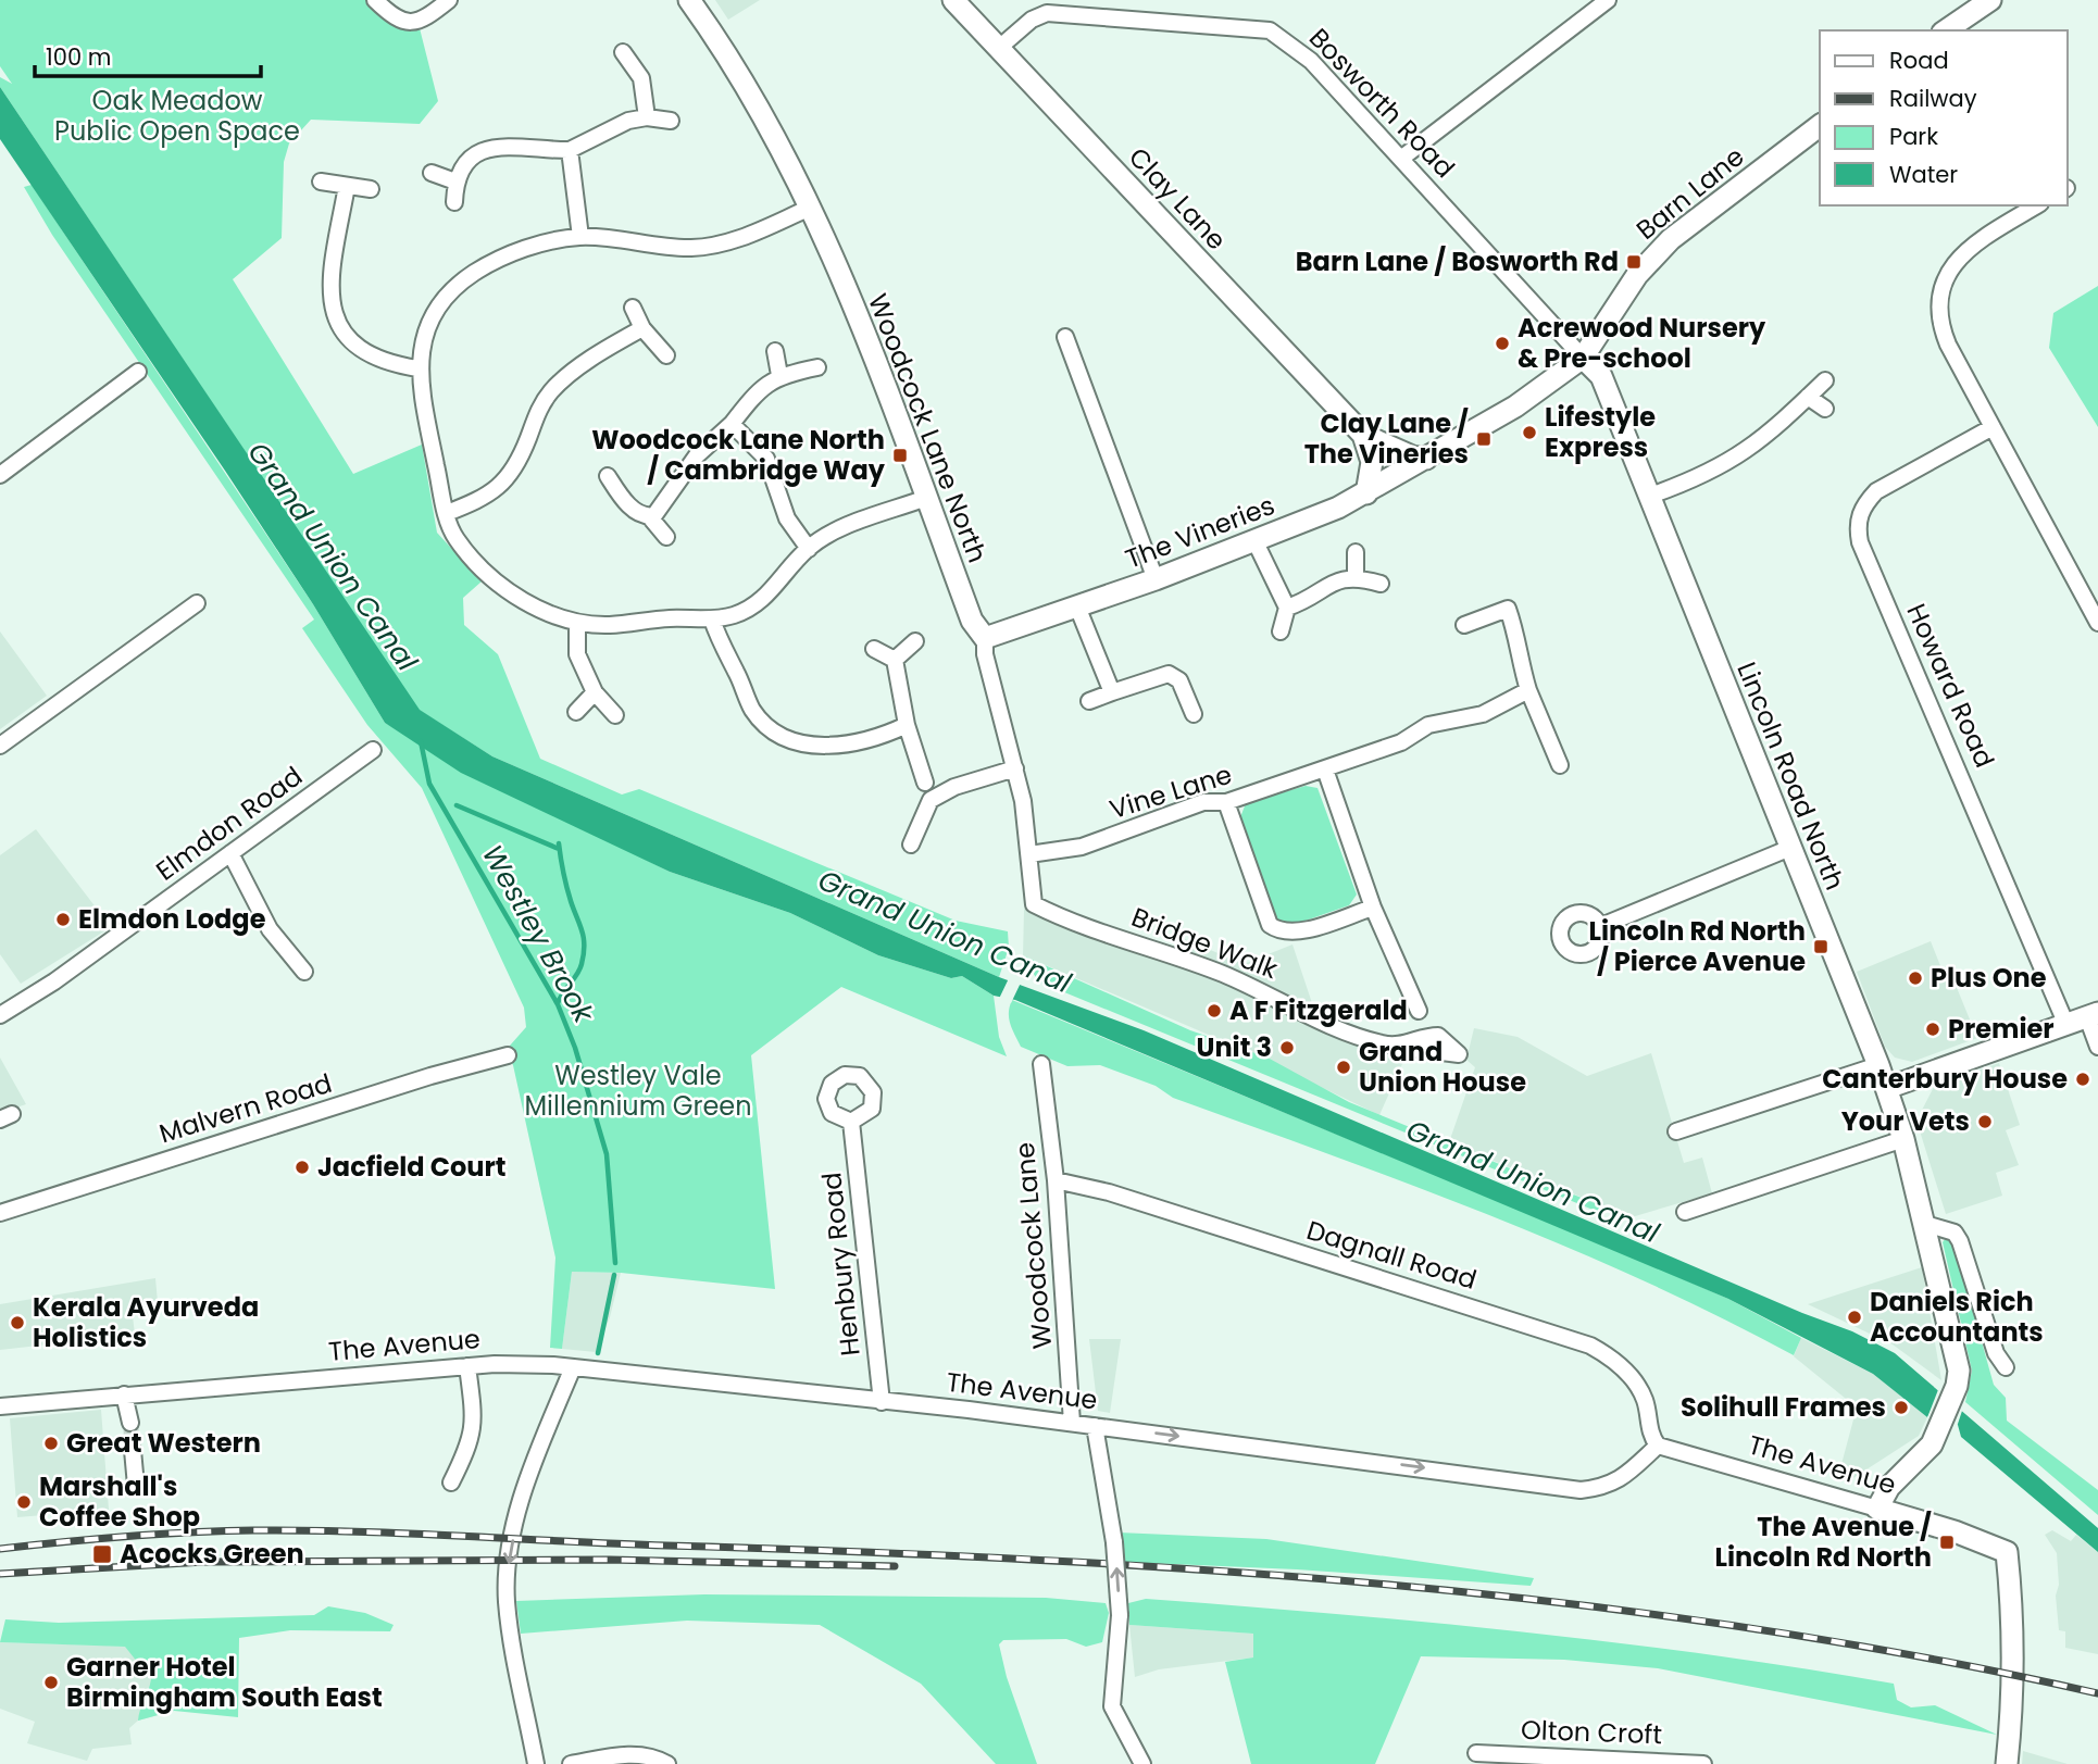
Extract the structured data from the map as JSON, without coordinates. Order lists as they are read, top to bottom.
{
  "streets": {
    "street": [
      "Bosworth Road",
      "Barn Lane",
      "Clay Lane",
      "Woodcock Lane North",
      "The Vineries",
      "Howard Road",
      "Lincoln Road North",
      "Vine Lane",
      "Elmdon Road",
      "Bridge Walk",
      "Malvern Road",
      "Woodcock Lane",
      "Dagnall Road",
      "Henbury Road",
      "The Avenue",
      "Olton Croft"
    ]
  },
  "crossings": [
    ["Bosworth Road", "Barn Lane"],
    ["Bosworth Road", "Clay Lane"],
    ["Bosworth Road", "Lincoln Road North"],
    ["Barn Lane", "Lincoln Road North"],
    ["Clay Lane", "The Vineries"],
    ["Woodcock Lane North", "The Vineries"],
    ["Woodcock Lane North", "Vine Lane"],
    ["Woodcock Lane North", "Bridge Walk"],
    ["Lincoln Road North", "The Avenue"],
    ["Woodcock Lane", "Dagnall Road"],
    ["Woodcock Lane", "The Avenue"],
    ["Dagnall Road", "The Avenue"],
    ["Henbury Road", "The Avenue"]
  ],
  "water": ["Grand Union Canal", "Westley Brook"],
  "parks": ["Oak Meadow Public Open Space", "Westley Vale Millennium Green"],
  "places": {
    "transit": [
      "Barn Lane / Bosworth Rd",
      "Clay Lane / The Vineries",
      "Woodcock Lane North / Cambridge Way",
      "Lincoln Rd North / Pierce Avenue",
      "The Avenue / Lincoln Rd North",
      "Acocks Green"
    ],
    "other": [
      "Acrewood Nursery & Pre-school",
      "Lifestyle Express",
      "Elmdon Lodge",
      "Plus One",
      "A F Fitzgerald",
      "Premier",
      "Unit 3",
      "Grand Union House",
      "Canterbury House",
      "Your Vets",
      "Jacfield Court",
      "Daniels Rich Accountants",
      "Kerala Ayurveda Holistics",
      "Solihull Frames",
      "Great Western",
      "Marshall's Coffee Shop",
      "Garner Hotel Birmingham South East"
    ]
  },
  "legend": [
    "Road",
    "Railway",
    "Park",
    "Water"
  ],
  "scale_bar": "100 m"
}
